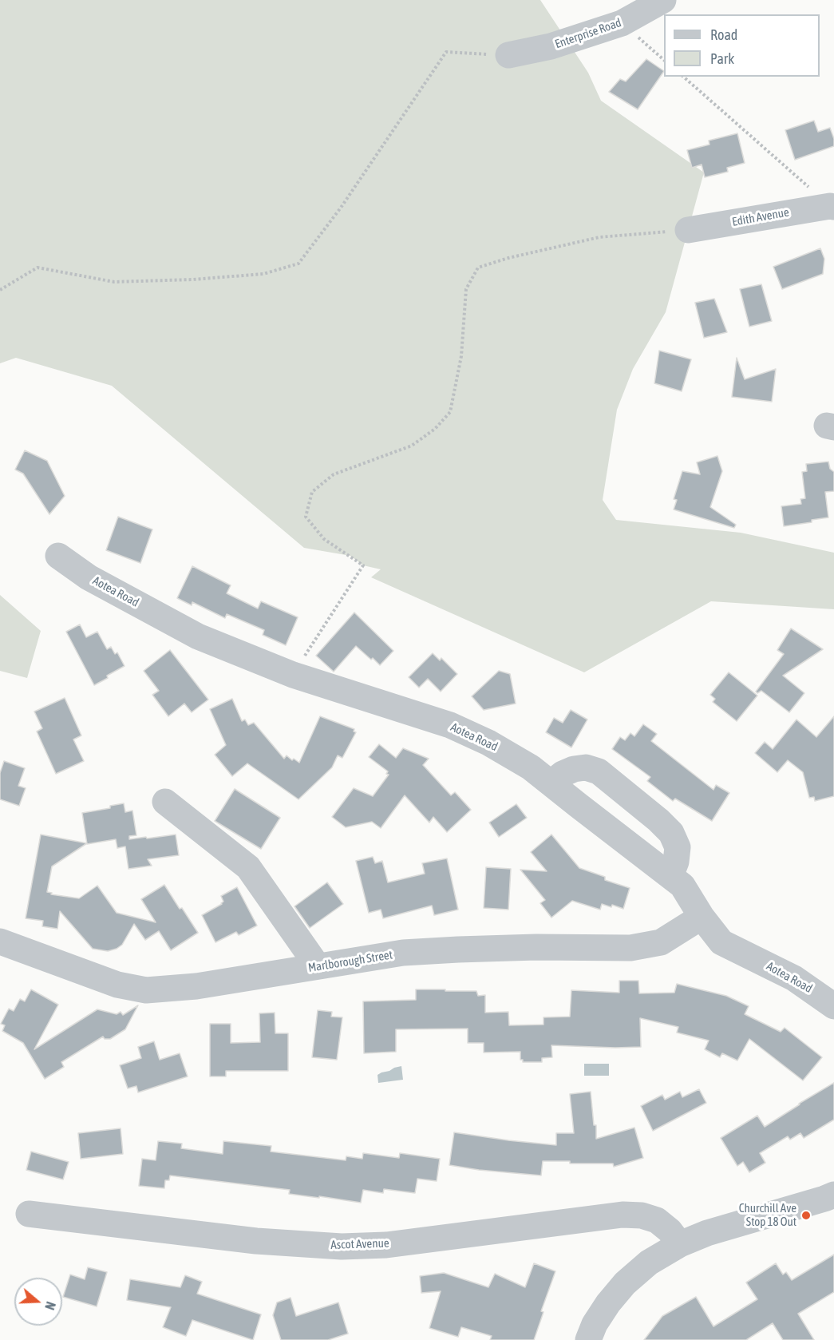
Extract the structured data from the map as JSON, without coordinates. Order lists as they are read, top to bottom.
{
  "streets": {
    "street": [
      "Enterprise Road",
      "Edith Avenue",
      "Aotea Road",
      "Marlborough Street",
      "Ascot Avenue"
    ]
  },
  "crossings": [
    ["Aotea Road", "Marlborough Street"]
  ],
  "places": ["Churchill Ave Stop 18 Out"],
  "legend": ["Road", "Park"],
  "north": "right"
}
